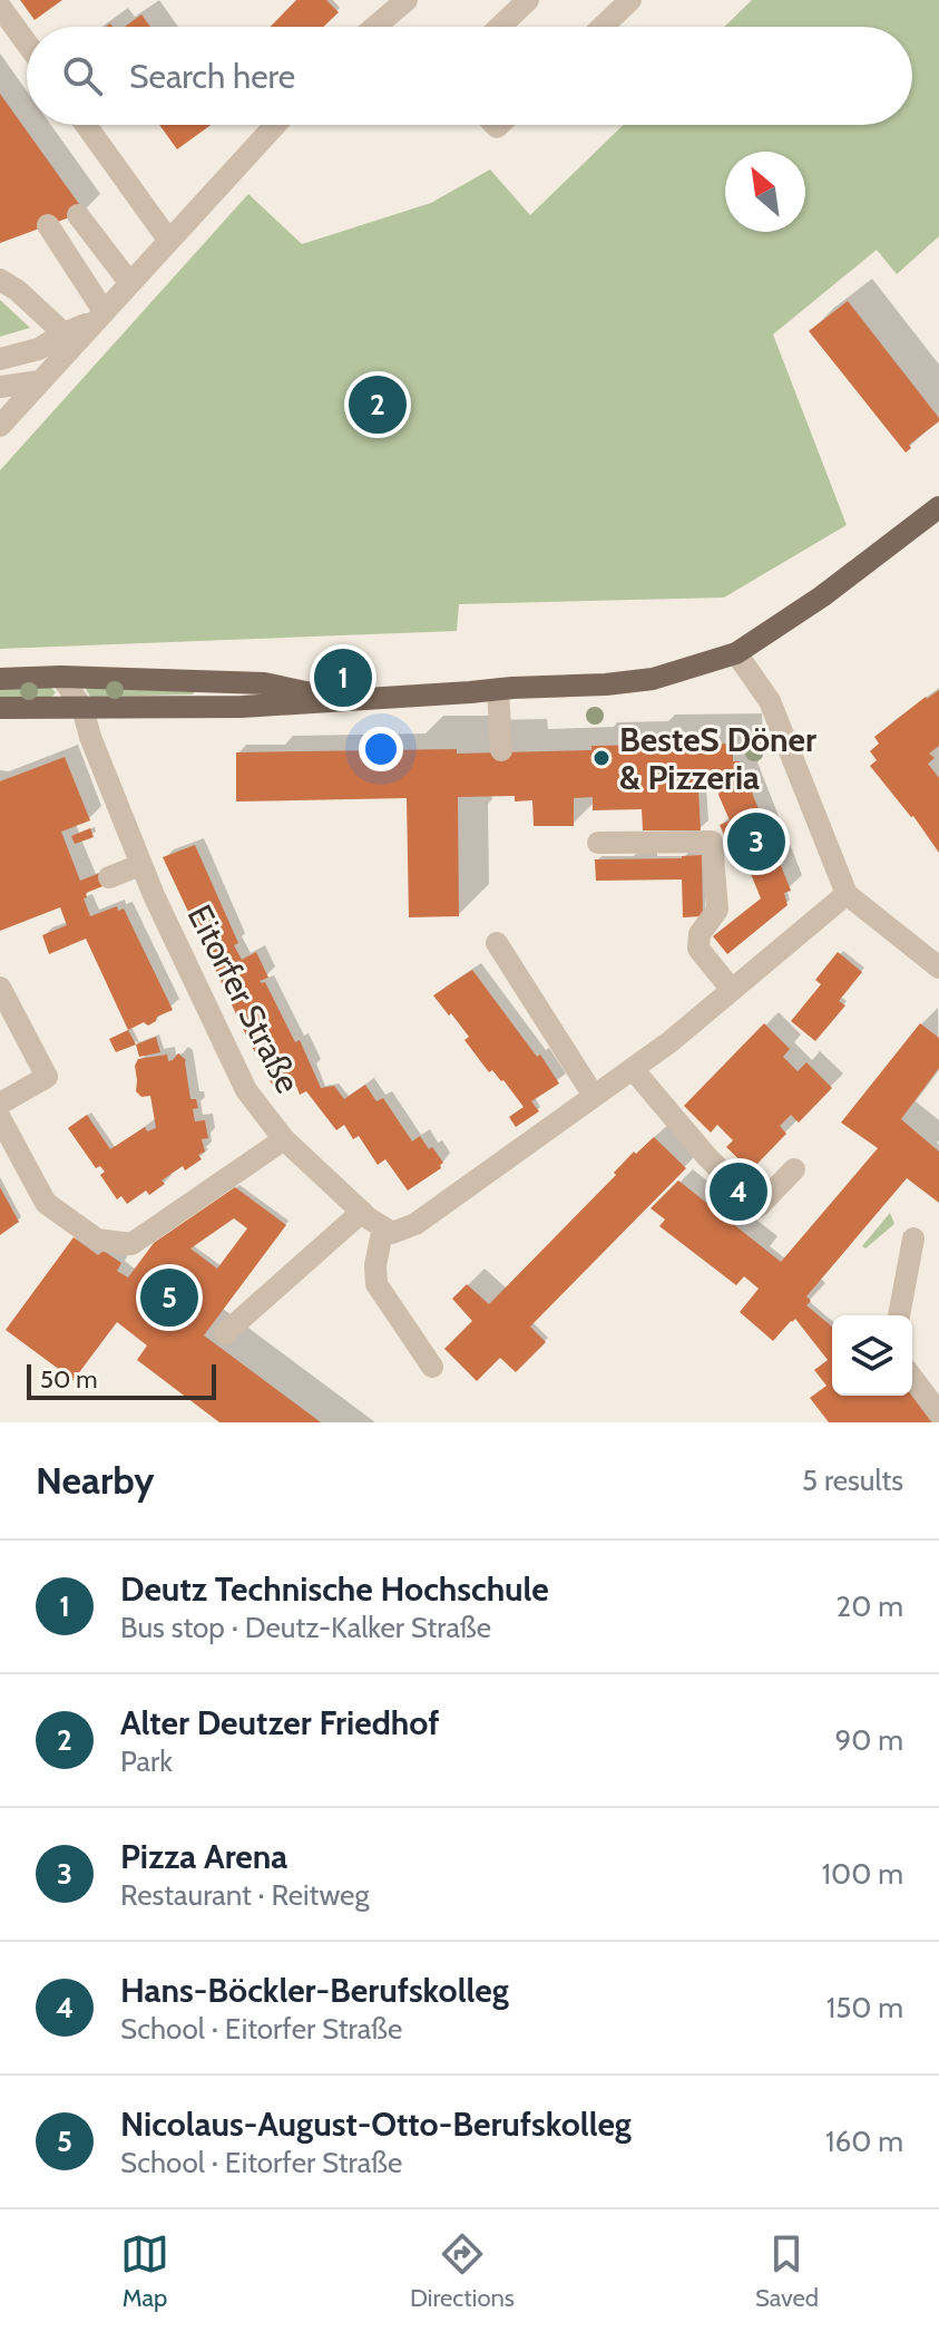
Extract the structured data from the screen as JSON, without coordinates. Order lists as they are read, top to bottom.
{
  "streets": {
    "street": ["Eitorfer Straße"]
  },
  "places": ["BesteS Döner & Pizzeria"],
  "scale_bar": "50 m",
  "north": "top left",
  "page": {
    "search": "Search here",
    "pins": [
      "2",
      "1",
      "3",
      "4",
      "5"
    ],
    "scale": "50 m",
    "heading": ["Nearby", "5 results"],
    "list": [
      {
        "mark": "1",
        "name": "Deutz Technische Hochschule",
        "note": "Bus stop · Deutz-Kalker Straße",
        "value": "20 m"
      },
      {
        "mark": "2",
        "name": "Alter Deutzer Friedhof",
        "note": "Park",
        "value": "90 m"
      },
      {
        "mark": "3",
        "name": "Pizza Arena",
        "note": "Restaurant · Reitweg",
        "value": "100 m"
      },
      {
        "mark": "4",
        "name": "Hans-Böckler-Berufskolleg",
        "note": "School · Eitorfer Straße",
        "value": "150 m"
      },
      {
        "mark": "5",
        "name": "Nicolaus-August-Otto-Berufskolleg",
        "note": "School · Eitorfer Straße",
        "value": "160 m"
      }
    ],
    "nav": ["Map", "Directions", "Saved"]
  }
}
